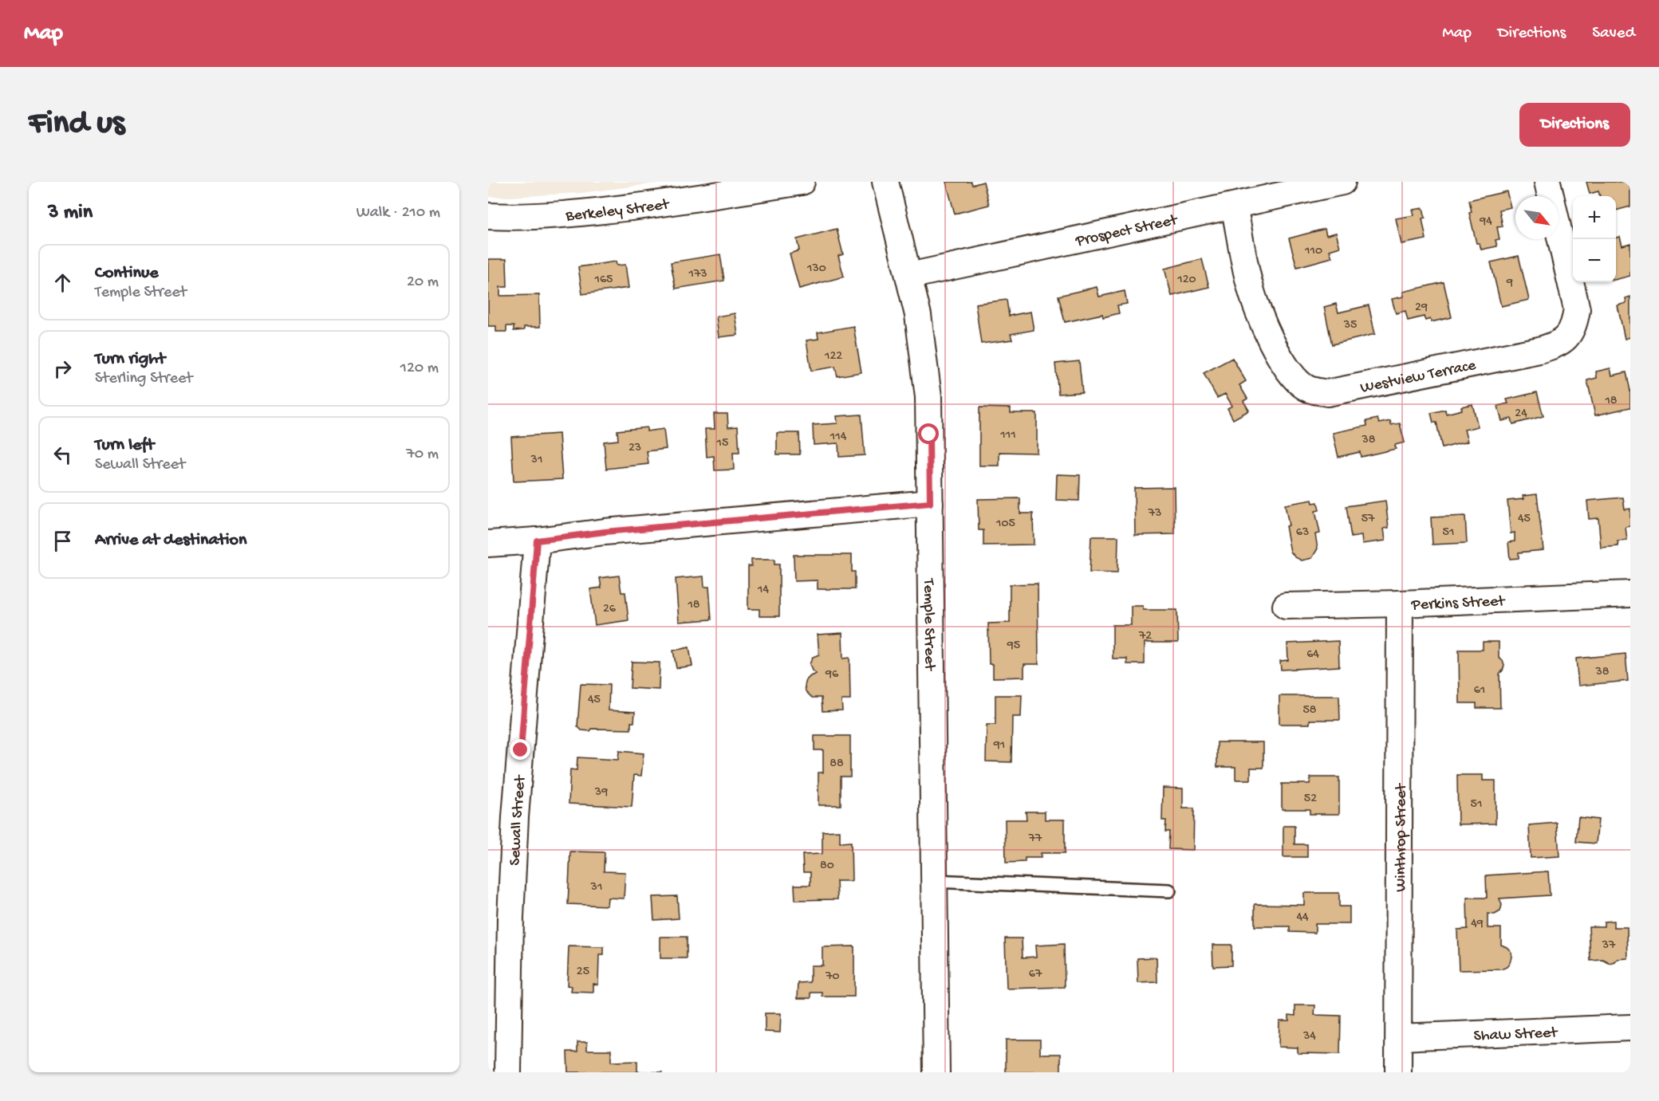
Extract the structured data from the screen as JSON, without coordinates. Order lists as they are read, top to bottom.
{
  "streets": {
    "street": [
      "Berkeley Street",
      "Prospect Street",
      "Westview Terrace",
      "Perkins Street",
      "Temple Street",
      "Sewall Street",
      "Winthrop Street",
      "Shaw Street"
    ]
  },
  "crossings": [
    ["Prospect Street", "Westview Terrace"],
    ["Prospect Street", "Temple Street"],
    ["Perkins Street", "Winthrop Street"],
    ["Winthrop Street", "Shaw Street"]
  ],
  "house_numbers": [
    "94",
    "110",
    "130",
    "173",
    "165",
    "120",
    "9",
    "29",
    "35",
    "122",
    "18",
    "24",
    "111",
    "114",
    "38",
    "15",
    "23",
    "31",
    "73",
    "57",
    "45",
    "105",
    "63",
    "51",
    "14",
    "18",
    "26",
    "72",
    "95",
    "64",
    "38",
    "96",
    "61",
    "45",
    "58",
    "91",
    "88",
    "39",
    "52",
    "51",
    "77",
    "80",
    "31",
    "44",
    "49",
    "37",
    "25",
    "67",
    "70",
    "34"
  ],
  "north": "bottom right",
  "page": {
    "header": "Map",
    "nav": ["Map", "Directions", "Saved"],
    "buttons": "Directions",
    "title": "Find us",
    "heading": ["3 min", "Walk · 210 m"],
    "map_buttons": ["+", "−"],
    "list": [
      ["Continue", "Temple Street", "20 m"],
      ["Turn right", "Sterling Street", "120 m"],
      ["Turn left", "Sewall Street", "70 m"],
      "Arrive at destination"
    ]
  }
}
